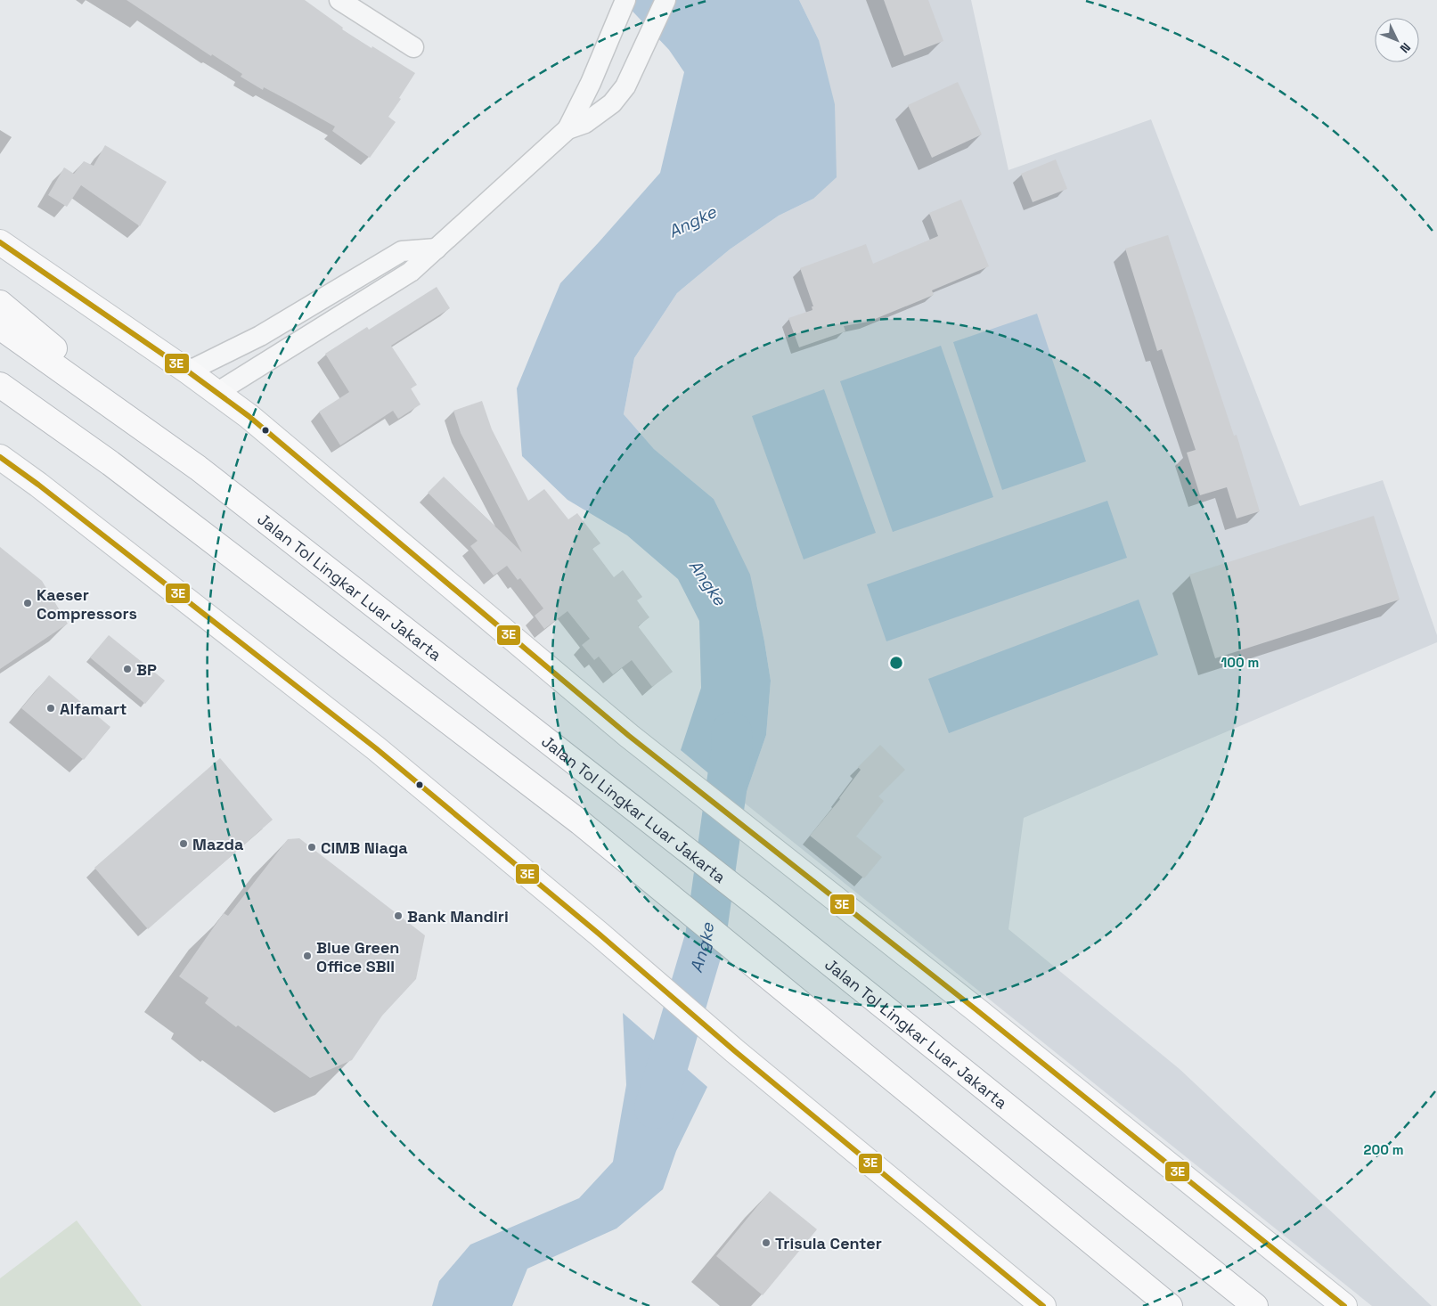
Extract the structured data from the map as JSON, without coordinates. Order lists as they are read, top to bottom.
{
  "streets": {
    "main road": ["Jalan Tol Lingkar Luar Jakarta"]
  },
  "water": ["Angke"],
  "places": [
    "Kaeser Compressors",
    "BP",
    "Alfamart",
    "Mazda",
    "CIMB Niaga",
    "Bank Mandiri",
    "Blue Green Office SBII",
    "Trisula Center"
  ],
  "lines": ["transit line 3E"],
  "north": "bottom right",
  "rings": ["100 m", "200 m"]
}
